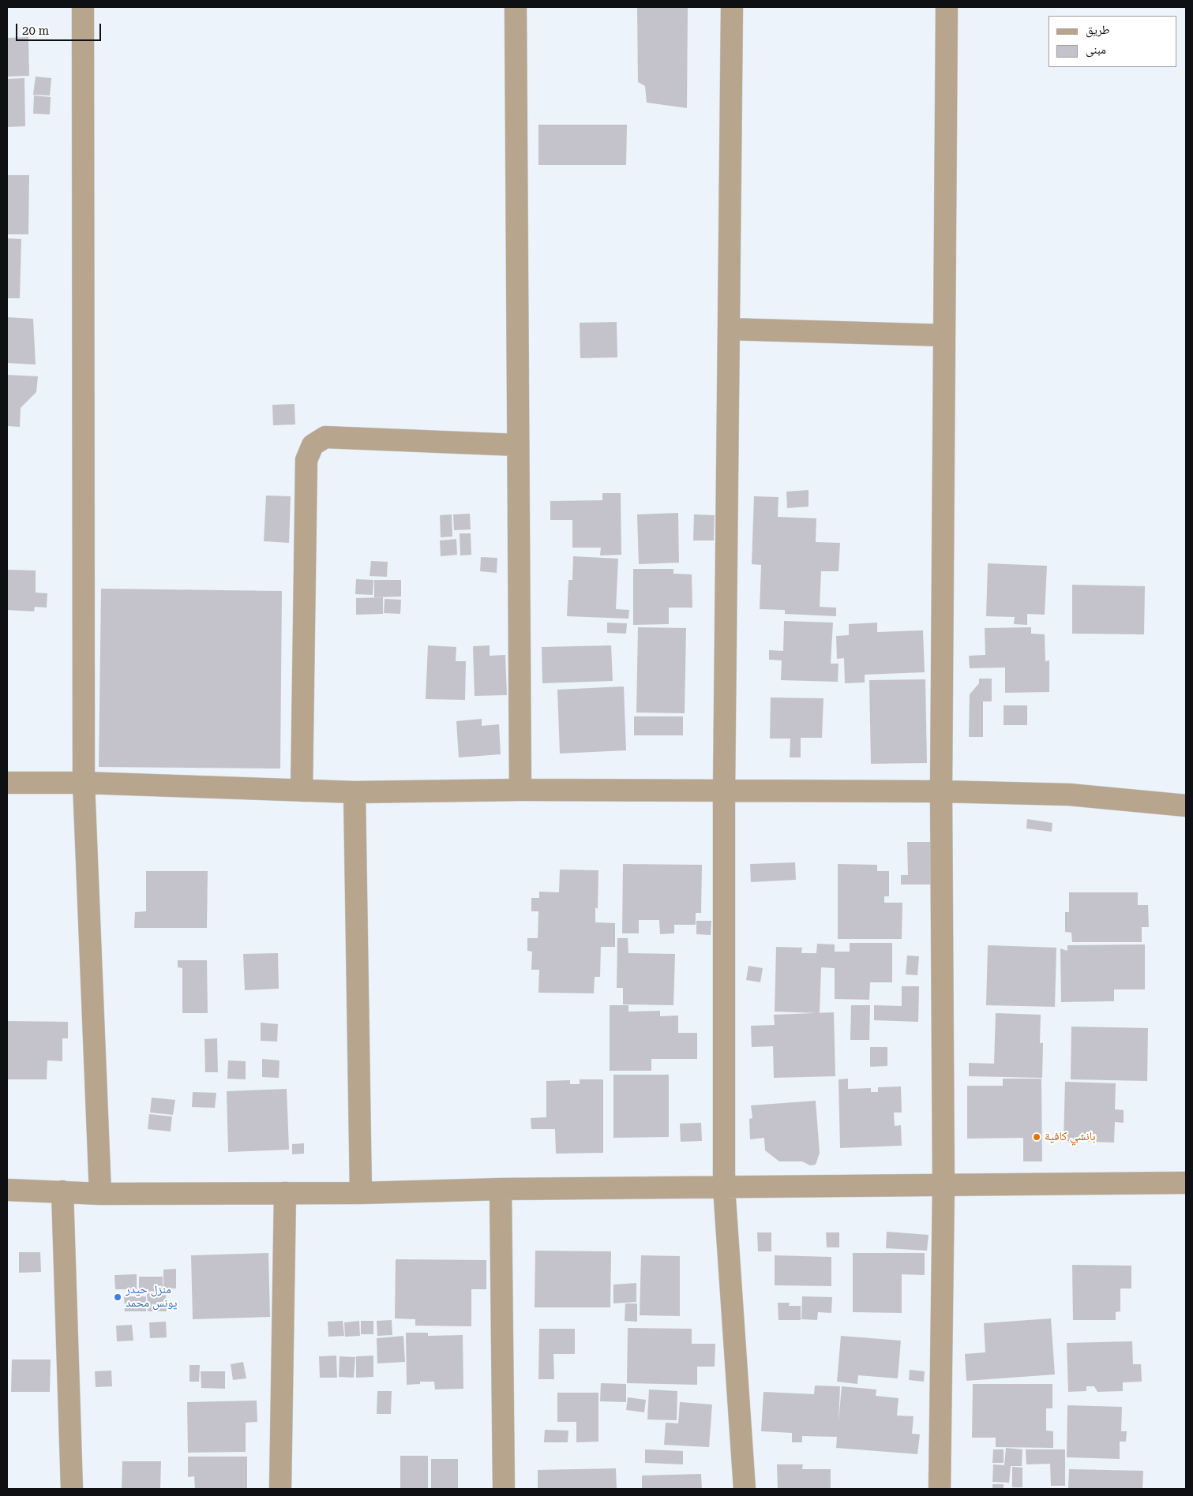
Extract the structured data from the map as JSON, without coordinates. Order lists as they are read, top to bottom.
{
  "places": ["بانشي كافية", "منزل حيدر يونس محمد"],
  "legend": ["طريق", "مبنى"],
  "scale_bar": "20 m"
}
